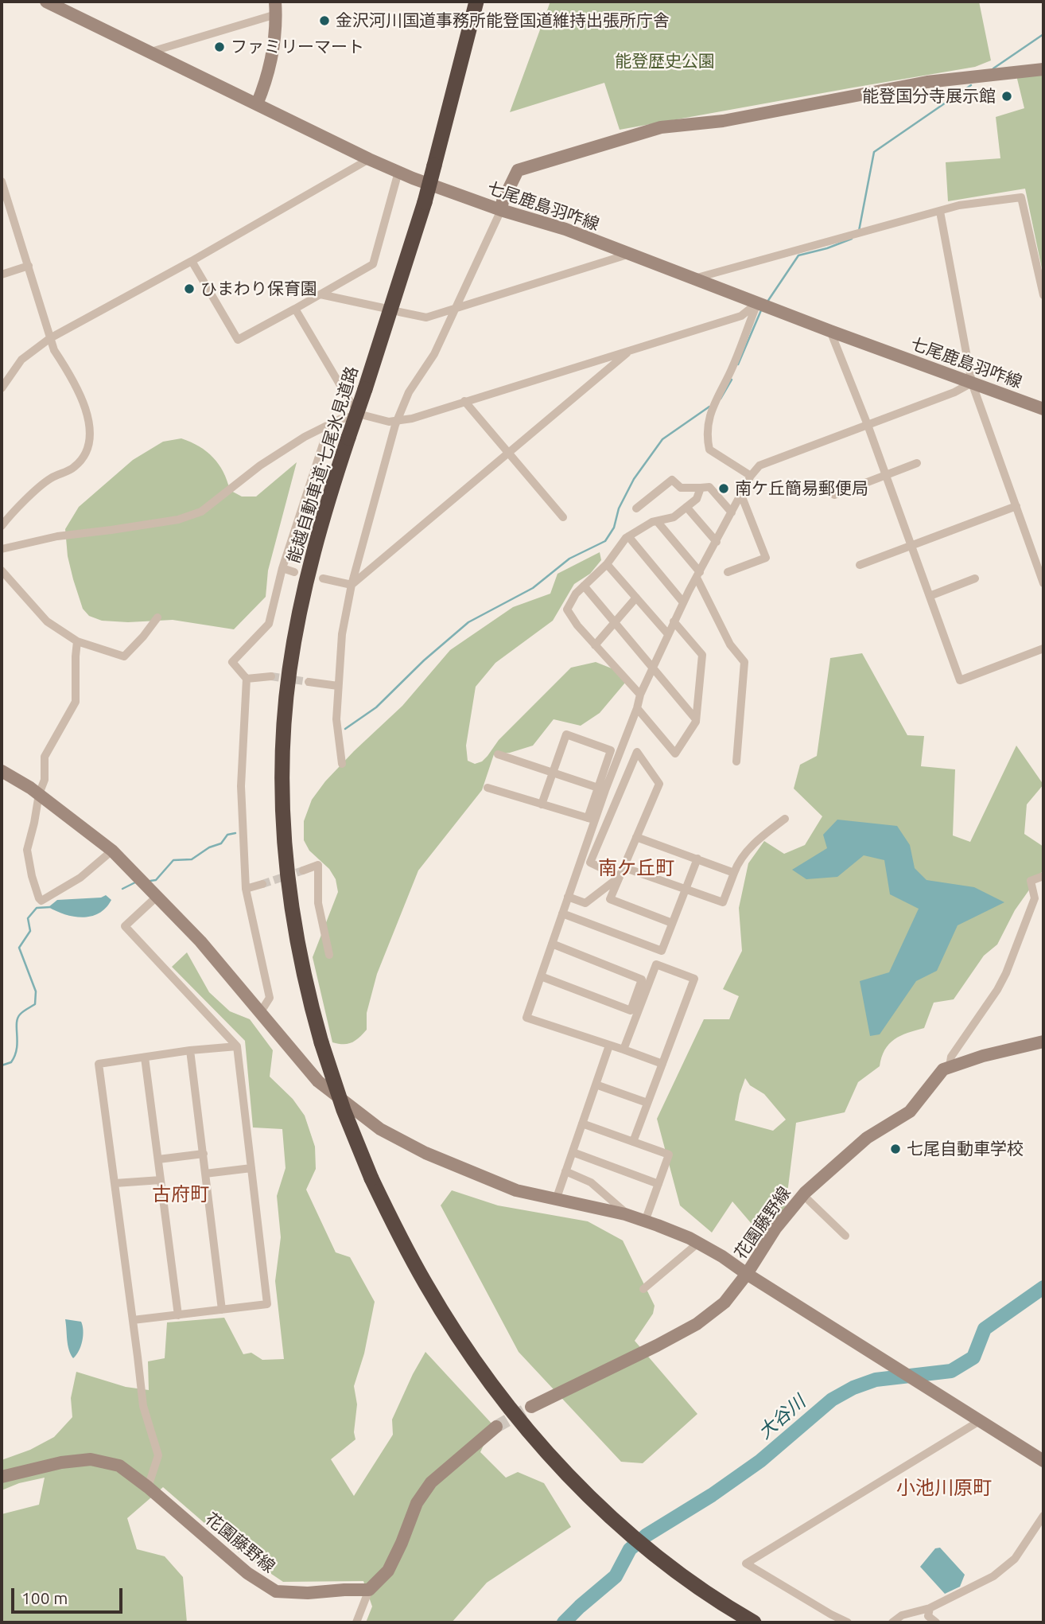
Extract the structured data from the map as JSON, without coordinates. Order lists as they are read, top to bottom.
{
  "streets": {
    "highway": ["能越自動車道;七尾氷見道路"],
    "main road": ["七尾鹿島羽咋線", "花園藤野線"]
  },
  "districts": ["南ケ丘町", "古府町", "小池川原町"],
  "water": ["大谷川"],
  "parks": ["能登歴史公園"],
  "places": [
    "金沢河川国道事務所能登国道維持出張所庁舎",
    "ファミリーマート",
    "能登国分寺展示館",
    "ひまわり保育園",
    "南ケ丘簡易郵便局",
    "七尾自動車学校"
  ],
  "scale_bar": "100 m"
}
